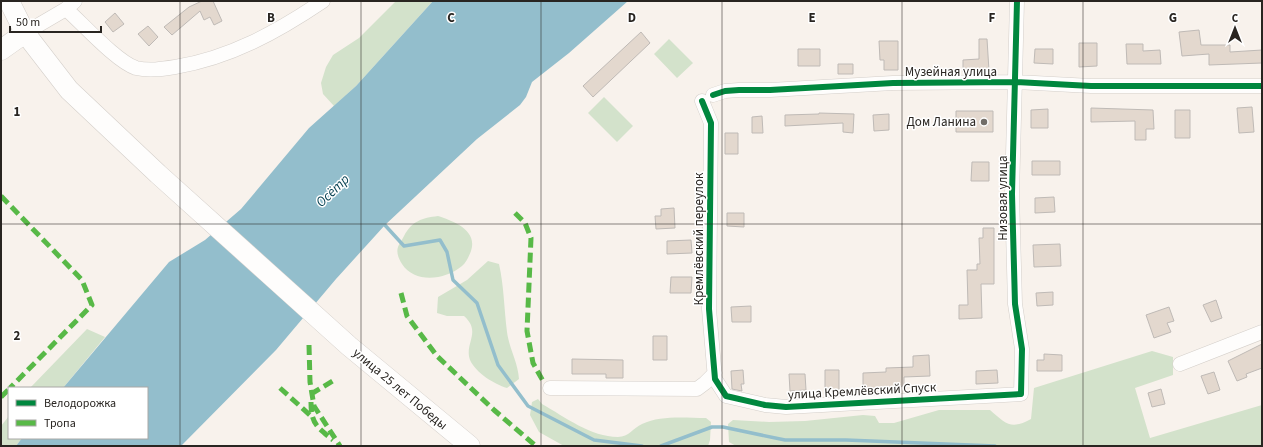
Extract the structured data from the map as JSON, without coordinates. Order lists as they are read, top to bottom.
{
  "streets": {
    "main road": ["улица 25 лет Победы"],
    "street": [
      "Музейная улица",
      "Низовая улица",
      "Кремлёвский переулок",
      "улица Кремлёвский Спуск"
    ]
  },
  "crossings": [
    ["Музейная улица", "Низовая улица"],
    ["Музейная улица", "Кремлёвский переулок"],
    ["Низовая улица", "улица Кремлёвский Спуск"],
    ["Кремлёвский переулок", "улица Кремлёвский Спуск"]
  ],
  "water": ["Осётр"],
  "places": ["Дом Ланина"],
  "legend": ["Велодорожка", "Тропа"],
  "scale_bar": "50 m",
  "north": "top",
  "grid": {
    "columns": [
      "B",
      "C",
      "D",
      "E",
      "F",
      "G"
    ],
    "rows": ["1", "2"]
  }
}
